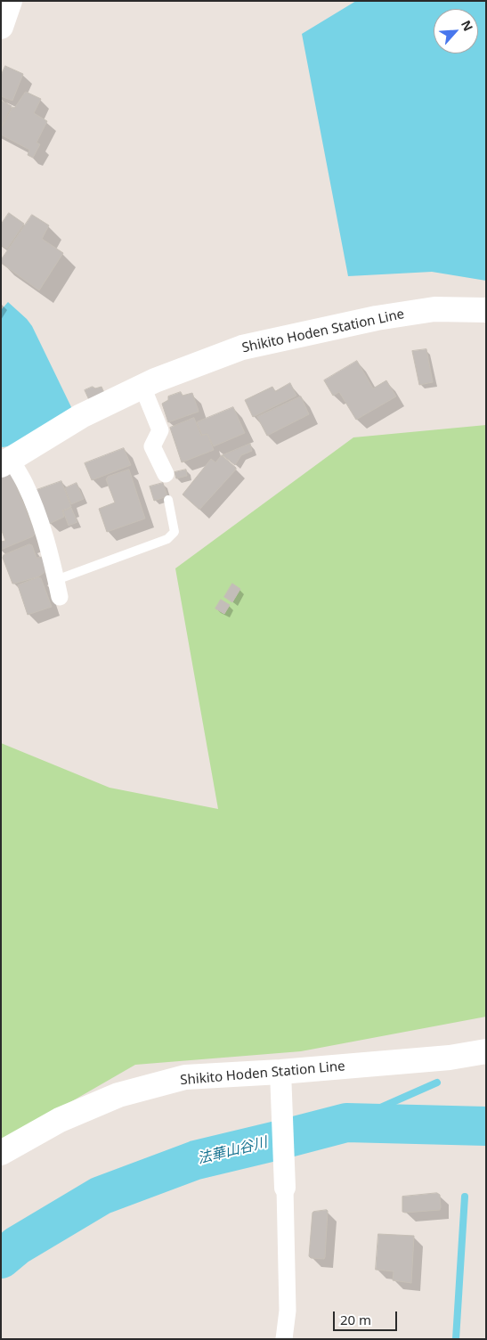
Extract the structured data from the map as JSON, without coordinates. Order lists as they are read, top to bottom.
{
  "streets": {
    "main road": ["Shikito Hoden Station Line"]
  },
  "water": ["法華山谷川"],
  "scale_bar": "20 m",
  "north": "top right"
}
